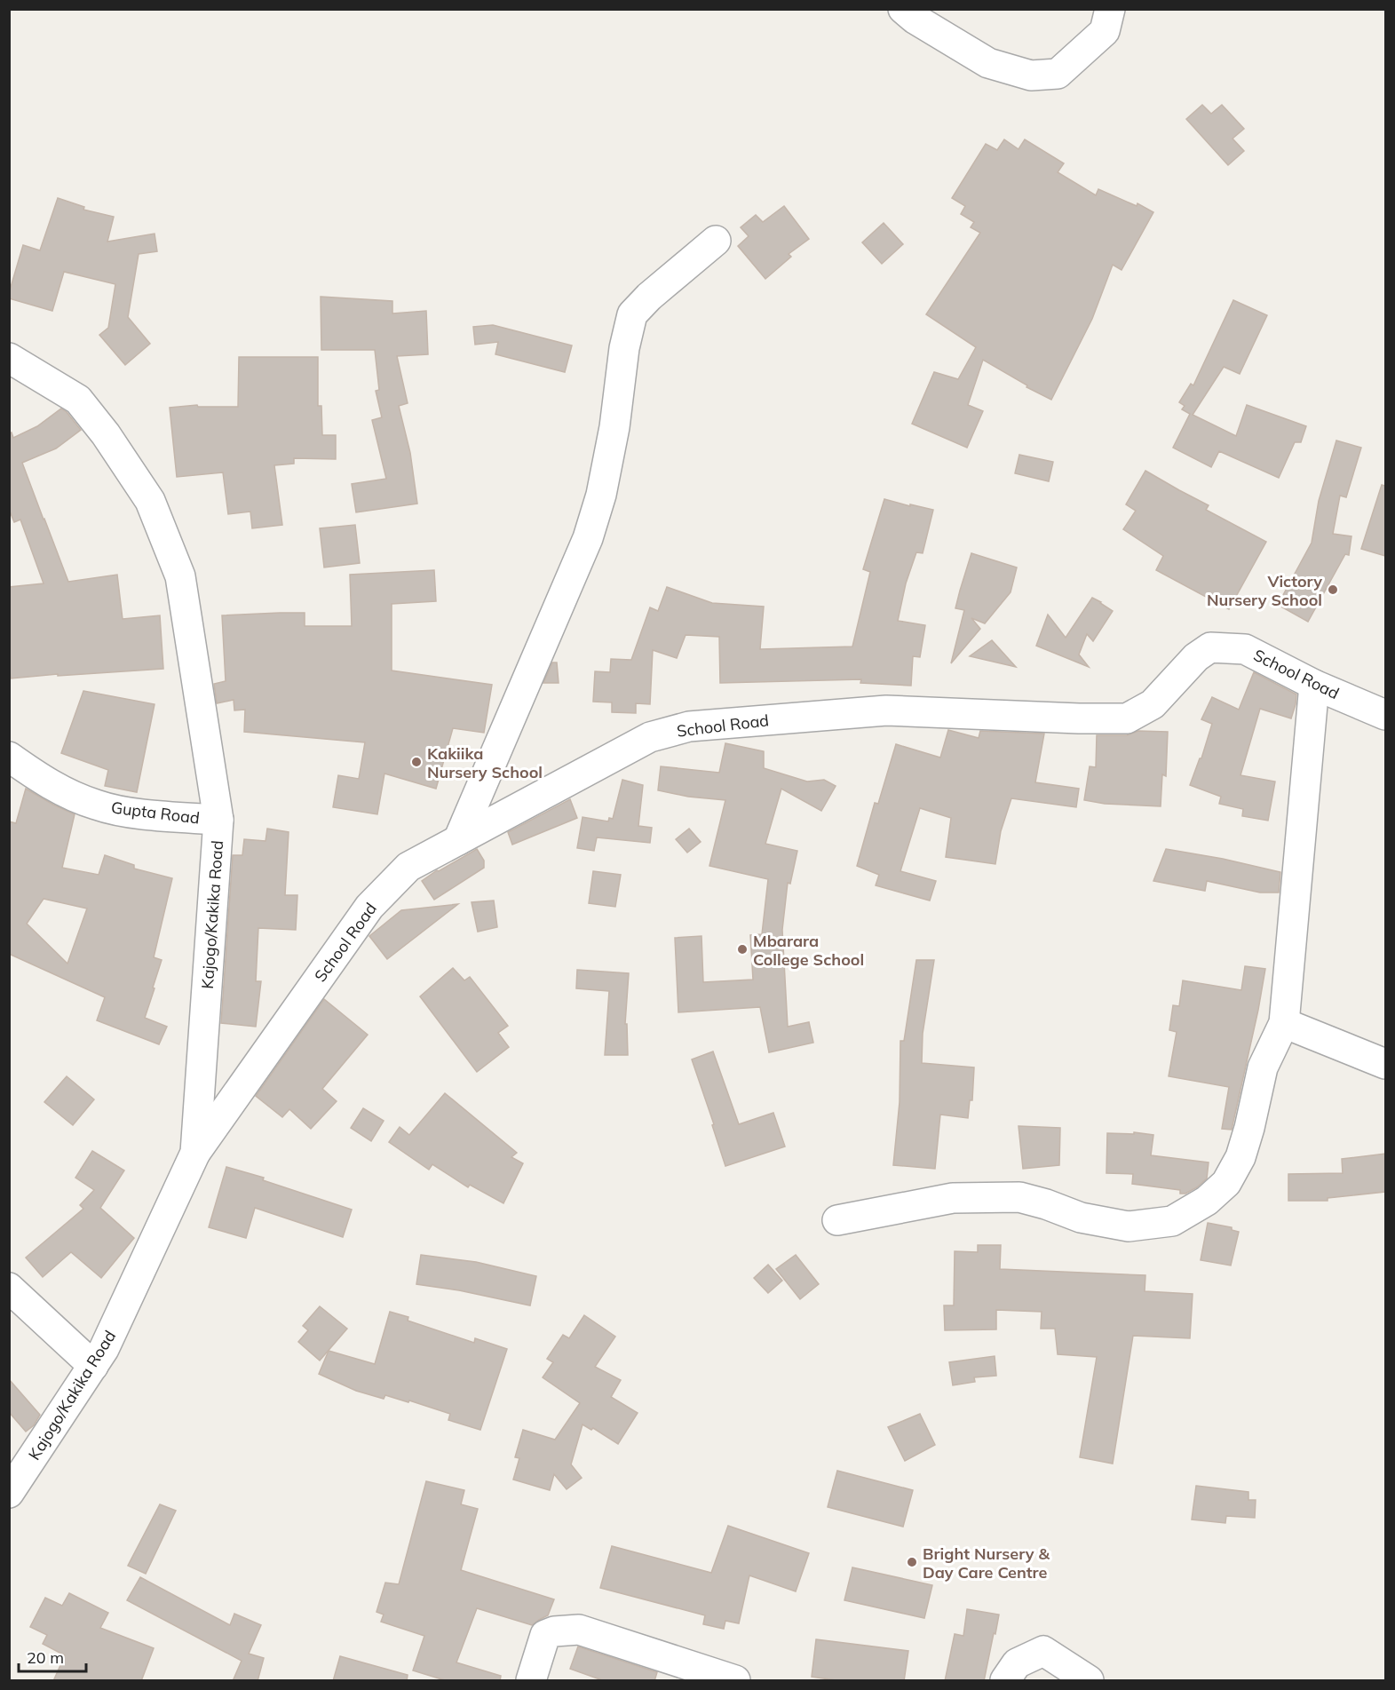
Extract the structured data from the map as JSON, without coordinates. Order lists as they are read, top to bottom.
{
  "streets": {
    "street": ["School Road", "Gupta Road", "Kajogo/Kakika Road"]
  },
  "crossings": [
    ["School Road", "Kajogo/Kakika Road"],
    ["Gupta Road", "Kajogo/Kakika Road"]
  ],
  "places": [
    "Victory Nursery School",
    "Kakiika Nursery School",
    "Mbarara College School",
    "Bright Nursery & Day Care Centre"
  ],
  "scale_bar": "20 m"
}
